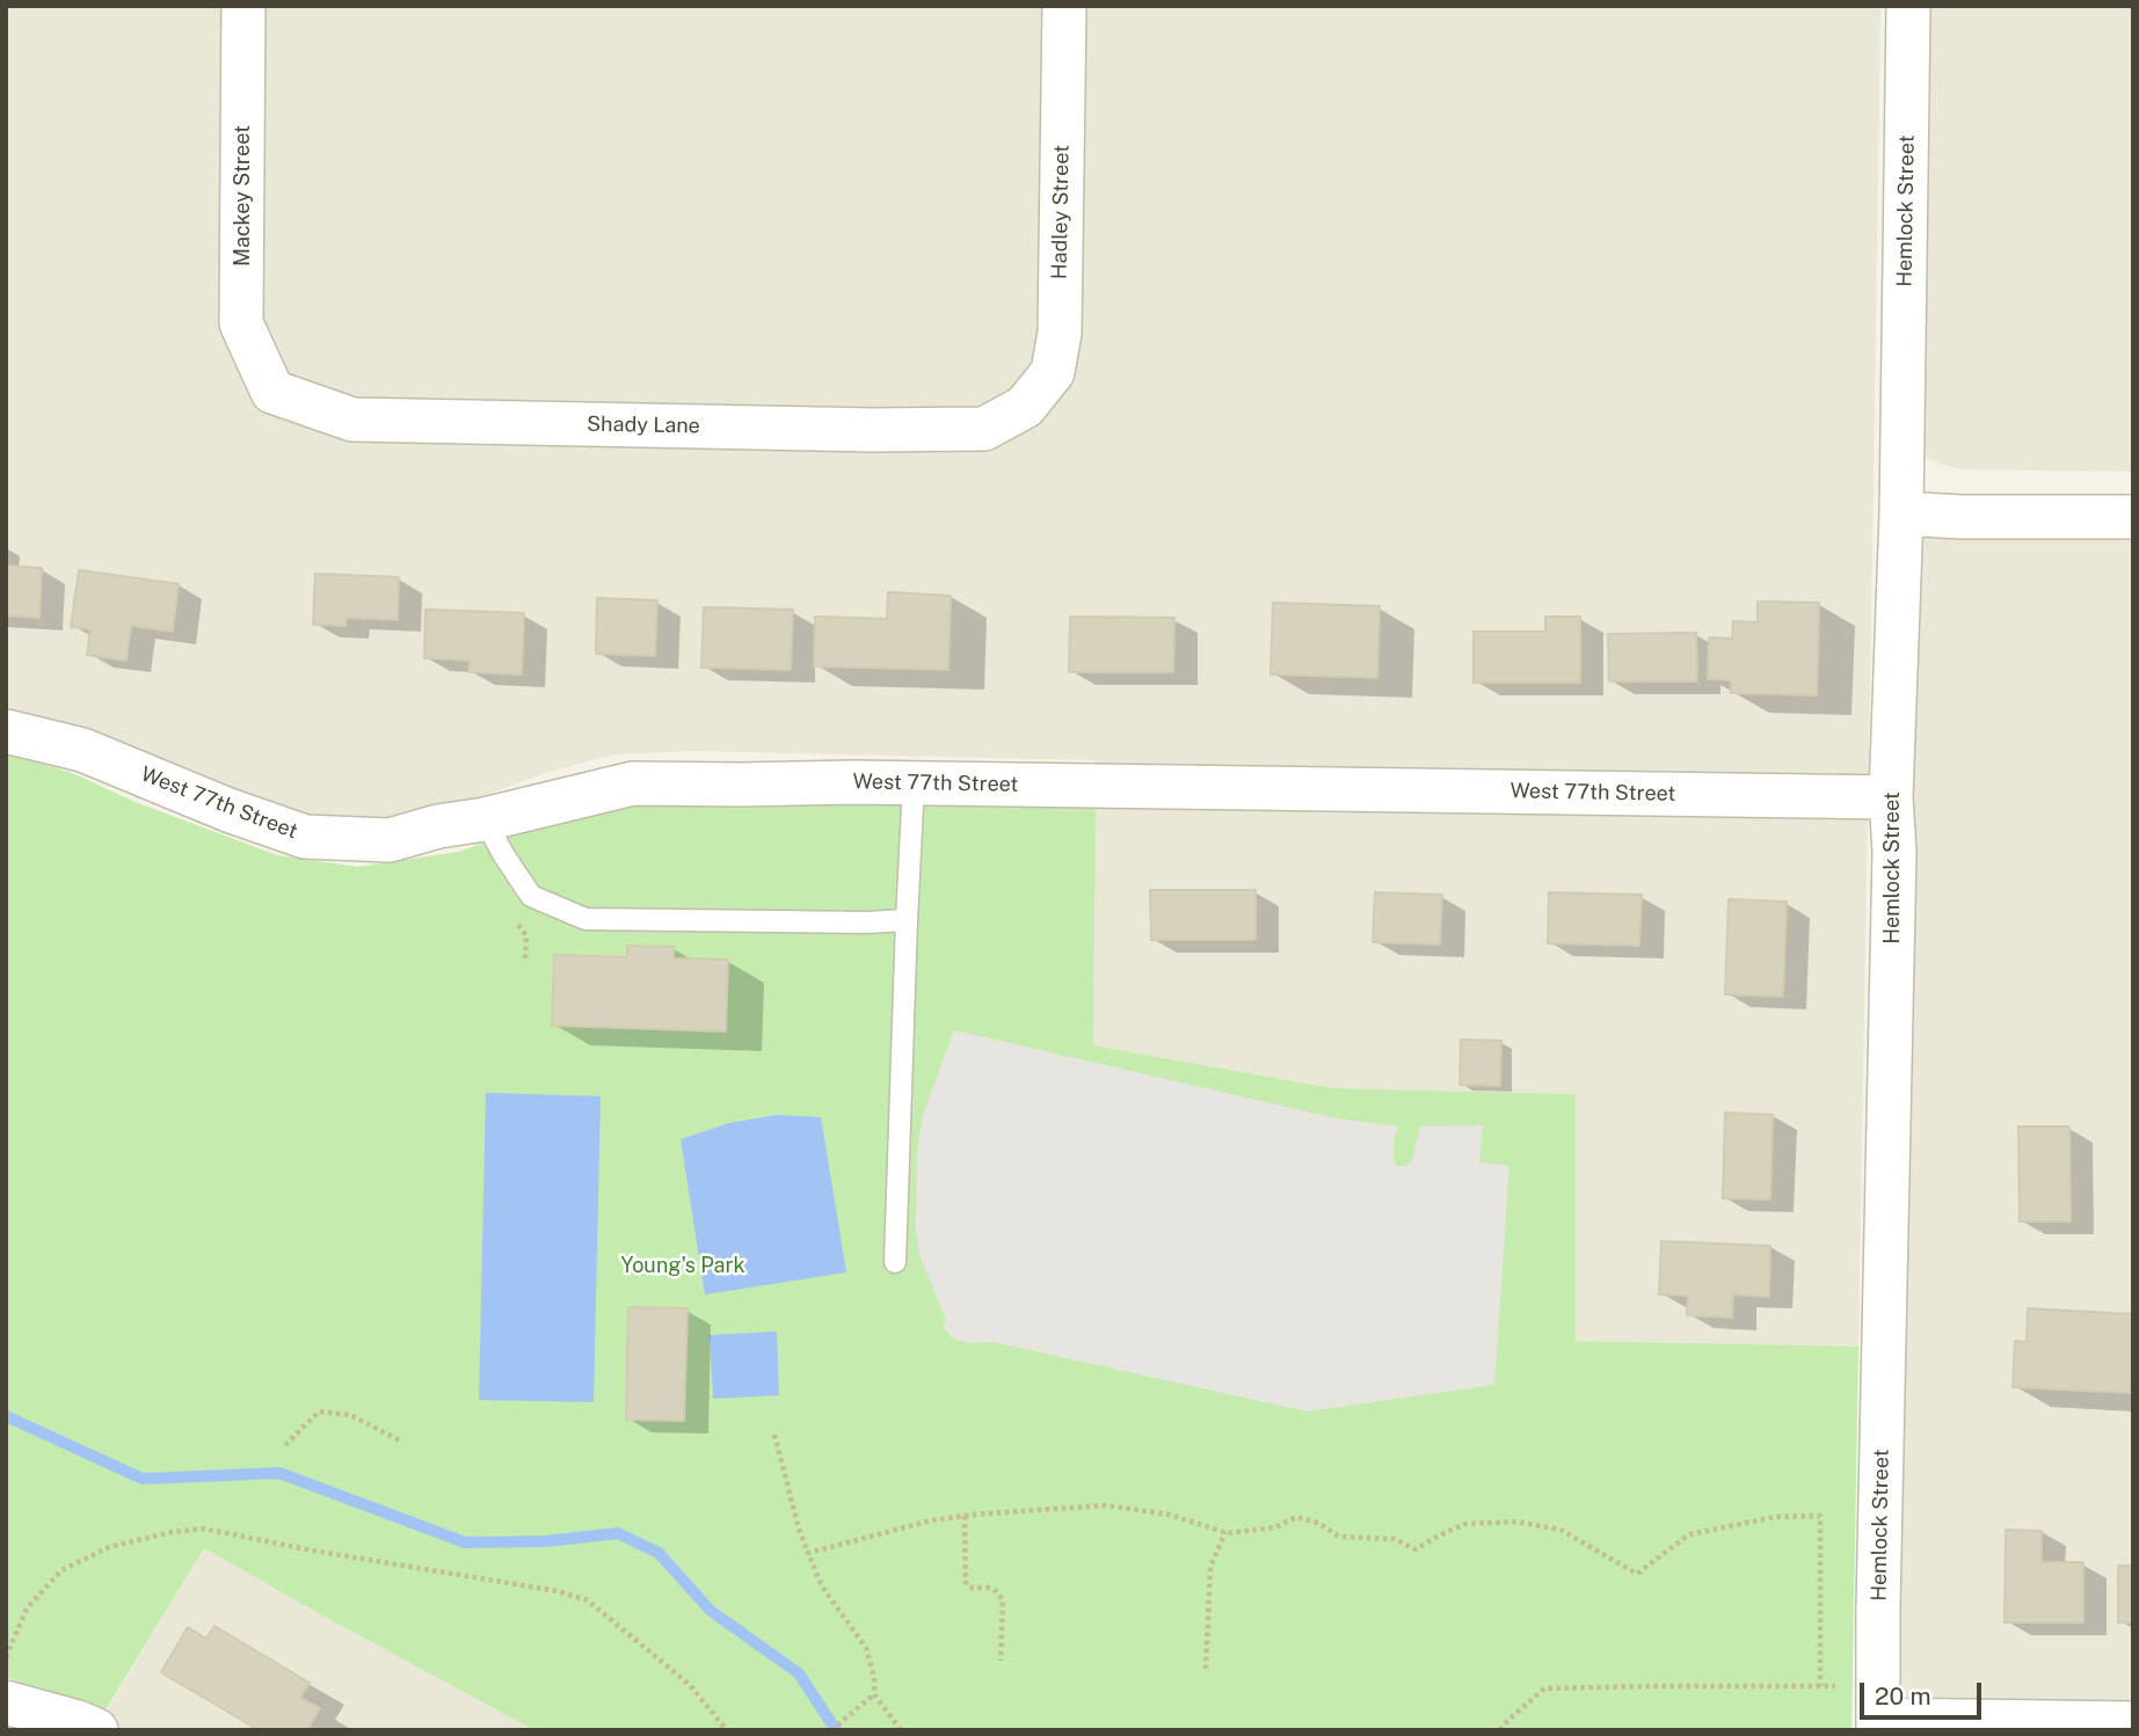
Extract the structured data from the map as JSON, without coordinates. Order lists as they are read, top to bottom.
{
  "streets": {
    "street": [
      "Mackey Street",
      "Hemlock Street",
      "Hadley Street",
      "Shady Lane",
      "West 77th Street"
    ]
  },
  "crossings": [
    ["Mackey Street", "Shady Lane"],
    ["Hemlock Street", "West 77th Street"],
    ["Hadley Street", "Shady Lane"]
  ],
  "parks": ["Young's Park"],
  "scale_bar": "20 m"
}
